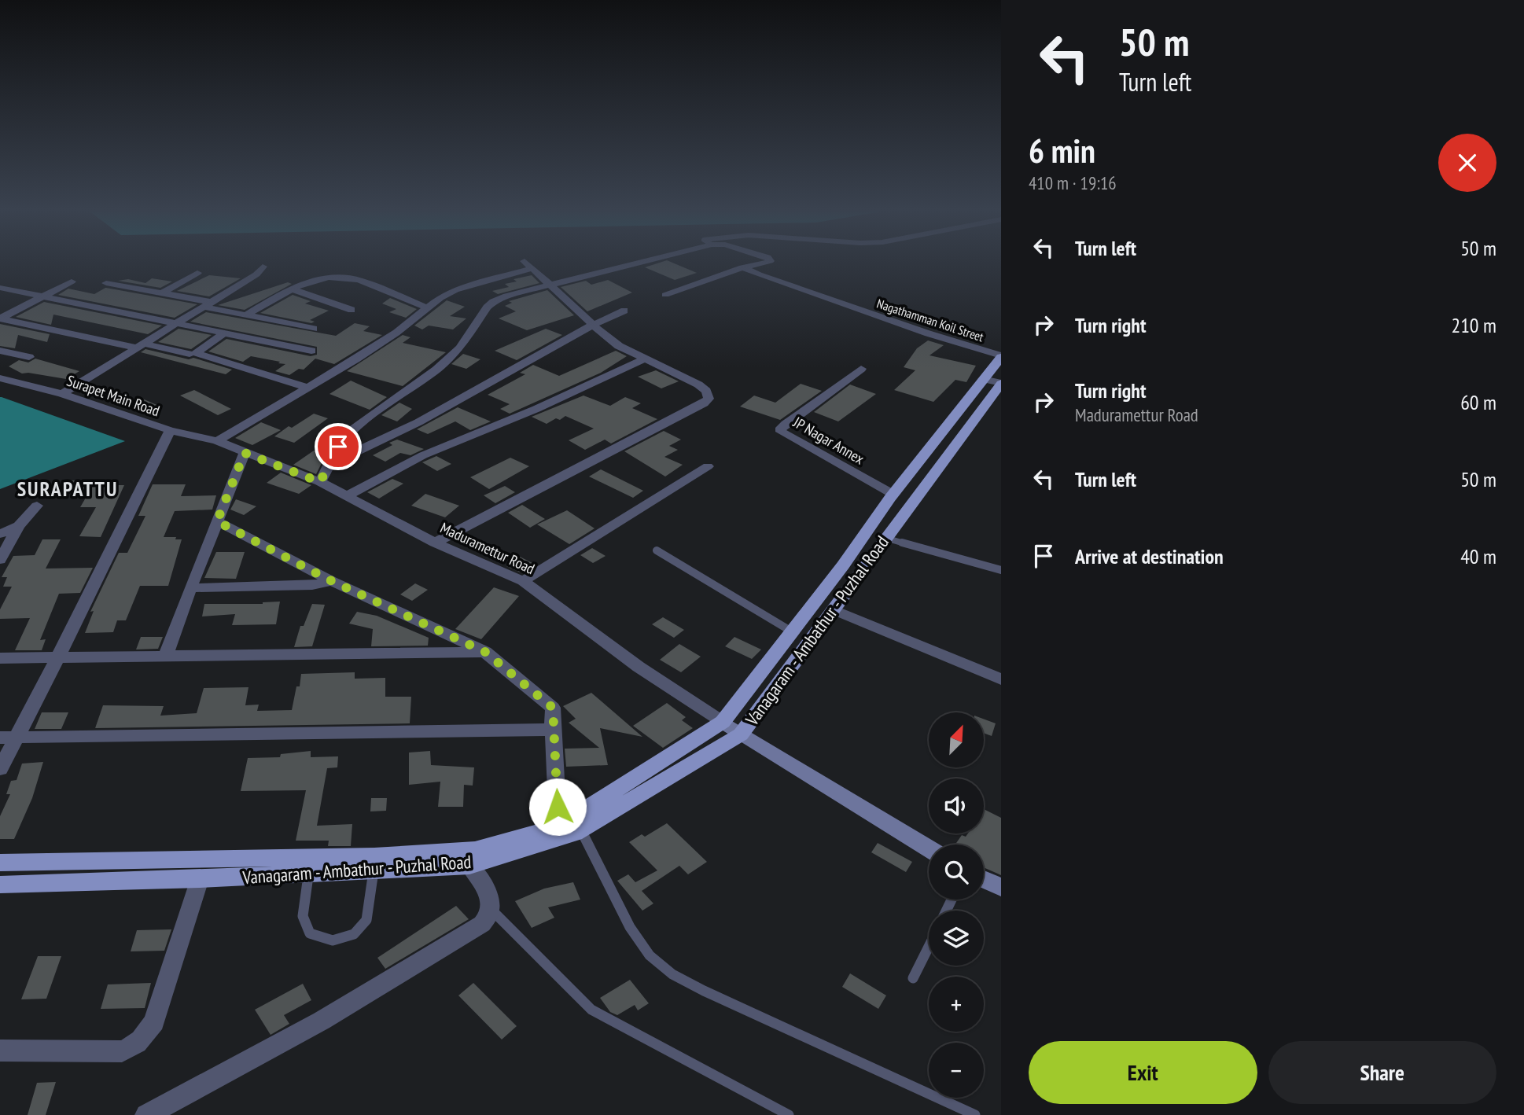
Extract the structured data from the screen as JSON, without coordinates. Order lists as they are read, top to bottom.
{
  "streets": {
    "main road": ["Vanagaram - Ambathur - Puzhal Road"],
    "street": [
      "Nagathamman Koil Street",
      "Surapet Main Road",
      "JP Nagar Annex",
      "Maduramettur Road"
    ]
  },
  "crossings": [
    ["Surapet Main Road", "Maduramettur Road"]
  ],
  "districts": ["SURAPATTU"],
  "north": "top right",
  "page": {
    "turn": ["50 m", "Turn left"],
    "heading": ["6 min", "410 m · 19:16"],
    "list": [
      {
        "name": "Turn left",
        "value": "50 m"
      },
      {
        "name": "Turn right",
        "value": "210 m"
      },
      {
        "name": "Turn right",
        "note": "Maduramettur Road",
        "value": "60 m"
      },
      {
        "name": "Turn left",
        "value": "50 m"
      },
      {
        "name": "Arrive at destination",
        "value": "40 m"
      }
    ],
    "map_buttons": ["+", "−"],
    "buttons": ["Exit", "Share"]
  }
}
